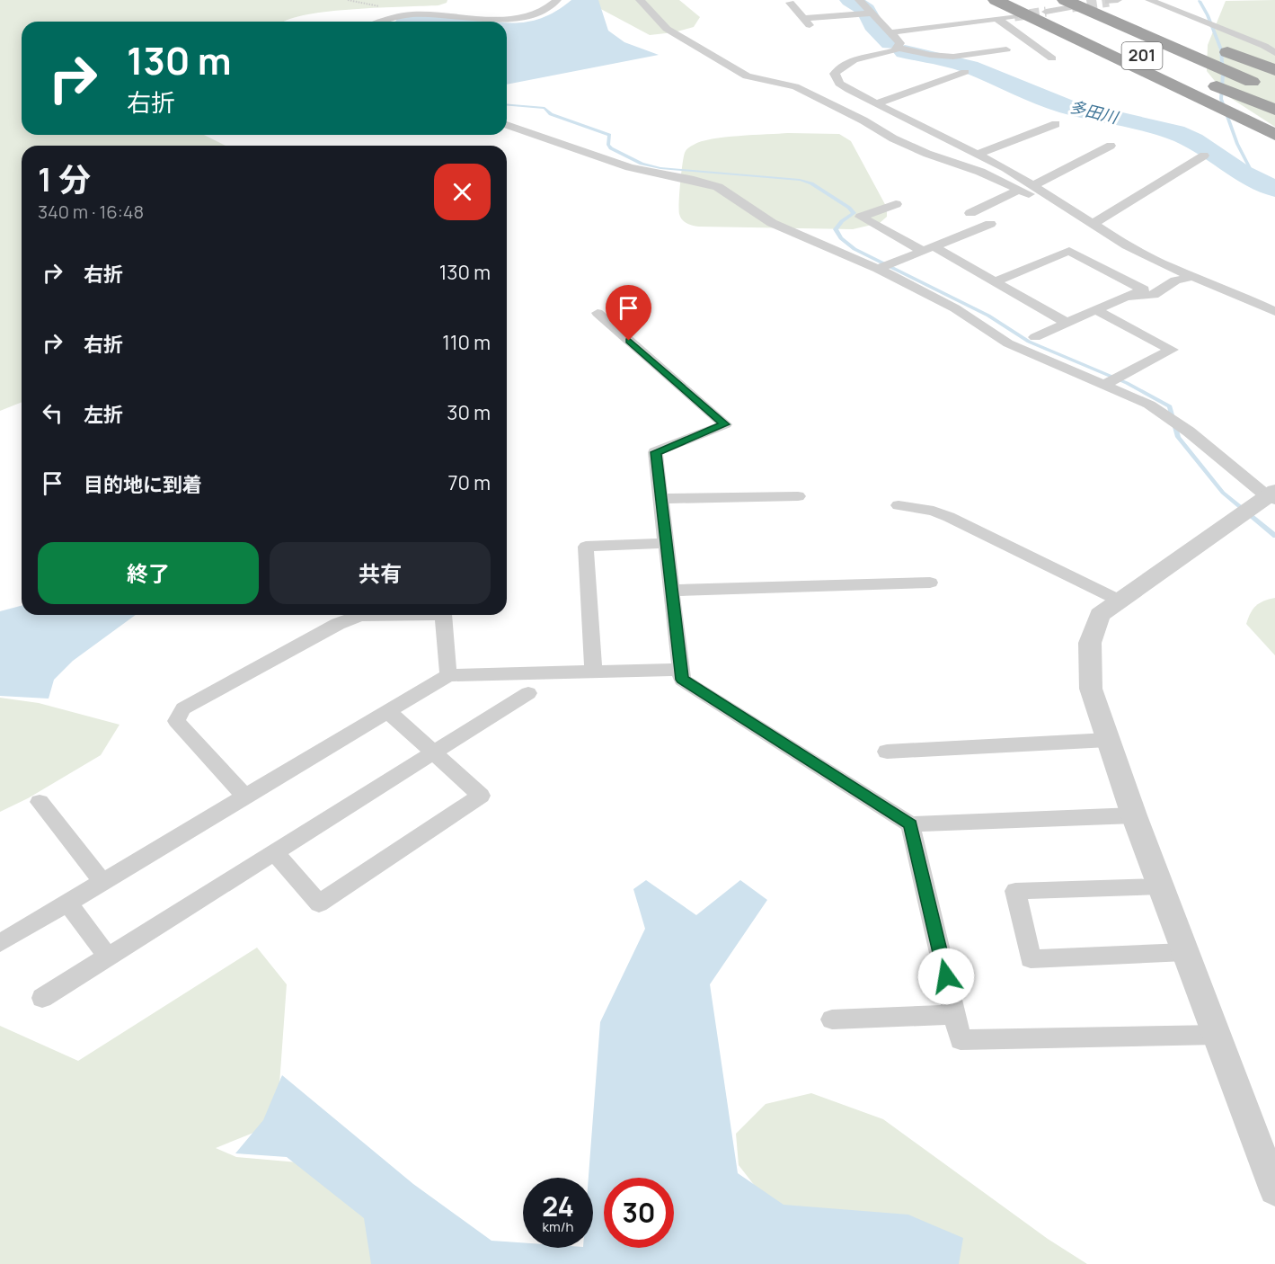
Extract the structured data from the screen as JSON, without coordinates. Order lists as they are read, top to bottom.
{
  "streets": {
    "highway": ["201"]
  },
  "water": ["多田川"],
  "page": {
    "turn": ["130 m", "右折"],
    "heading": ["1 分", "340 m · 16:48"],
    "list": [
      {
        "name": "右折",
        "value": "130 m"
      },
      {
        "name": "右折",
        "value": "110 m"
      },
      {
        "name": "左折",
        "value": "30 m"
      },
      {
        "name": "目的地に到着",
        "value": "70 m"
      }
    ],
    "buttons": ["終了", "共有"],
    "speed": "24 km/h",
    "limit": "30"
  }
}
